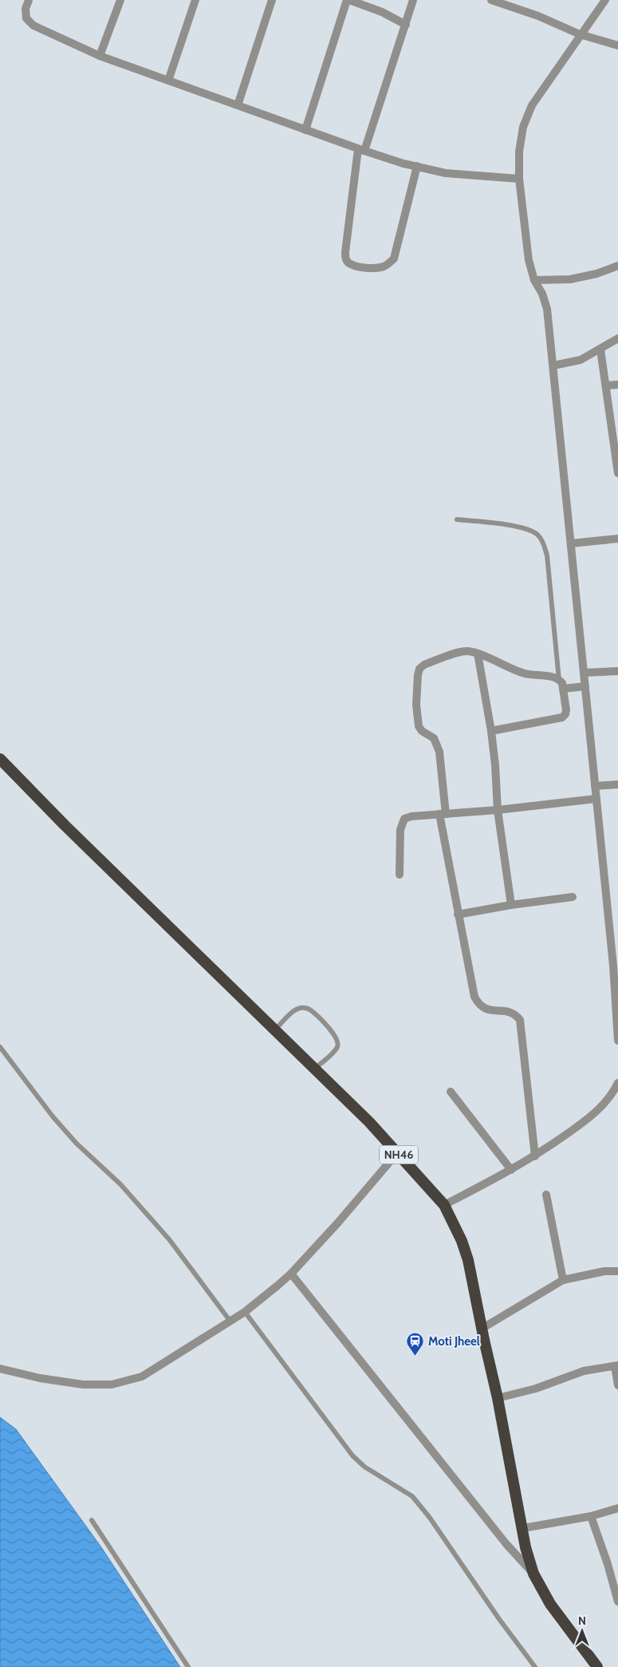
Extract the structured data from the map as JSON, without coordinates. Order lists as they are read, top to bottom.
{
  "streets": {
    "highway": ["NH46"]
  },
  "places": {
    "station": ["Moti Jheel"]
  },
  "north": "top"
}
